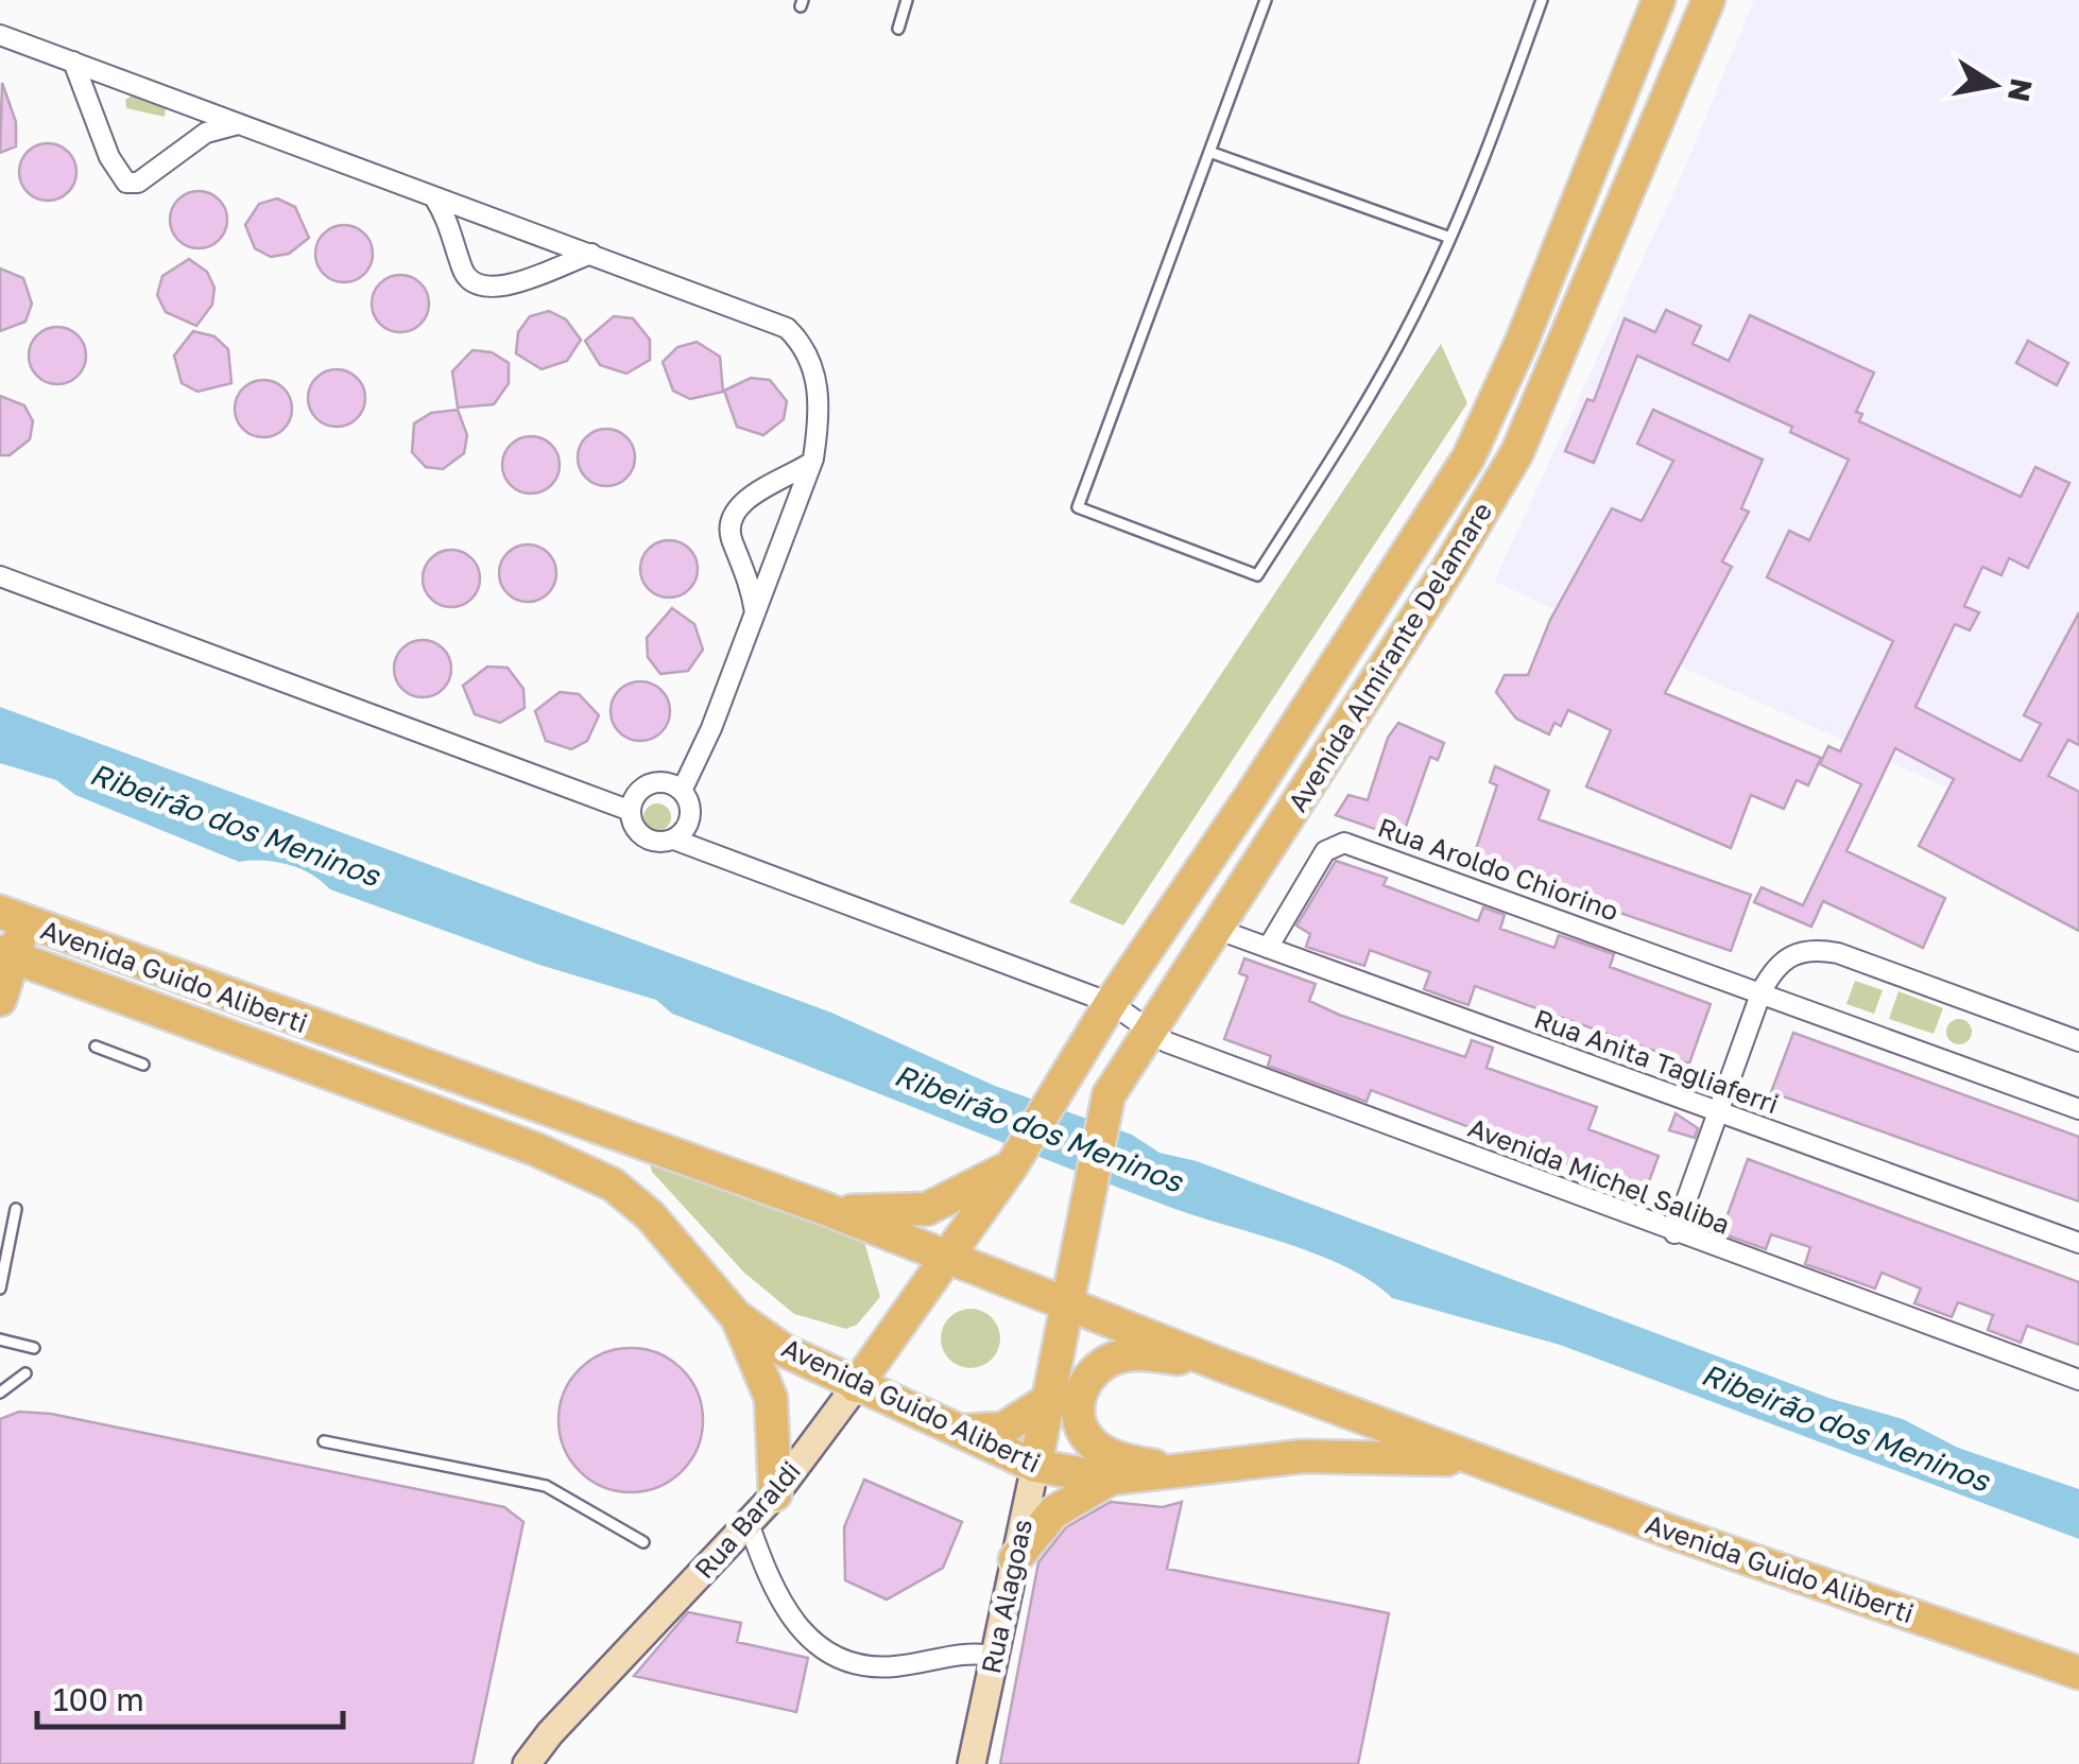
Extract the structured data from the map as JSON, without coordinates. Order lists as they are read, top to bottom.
{
  "streets": {
    "main road": [
      "Avenida Almirante Delamare",
      "Avenida Guido Aliberti",
      "Rua Baraldi",
      "Rua Alagoas"
    ],
    "street": ["Rua Aroldo Chiorino", "Rua Anita Tagliaferri", "Avenida Michel Saliba"]
  },
  "crossings": [
    ["Avenida Almirante Delamare", "Avenida Guido Aliberti"],
    ["Avenida Almirante Delamare", "Rua Anita Tagliaferri"],
    ["Avenida Almirante Delamare", "Avenida Michel Saliba"],
    ["Avenida Almirante Delamare", "Rua Baraldi"],
    ["Avenida Almirante Delamare", "Rua Alagoas"],
    ["Rua Aroldo Chiorino", "Rua Anita Tagliaferri"],
    ["Avenida Guido Aliberti", "Rua Baraldi"],
    ["Avenida Guido Aliberti", "Rua Alagoas"],
    ["Rua Baraldi", "Rua Alagoas"]
  ],
  "water": ["Ribeirão dos Meninos"],
  "scale_bar": "100 m",
  "north": "right"
}
